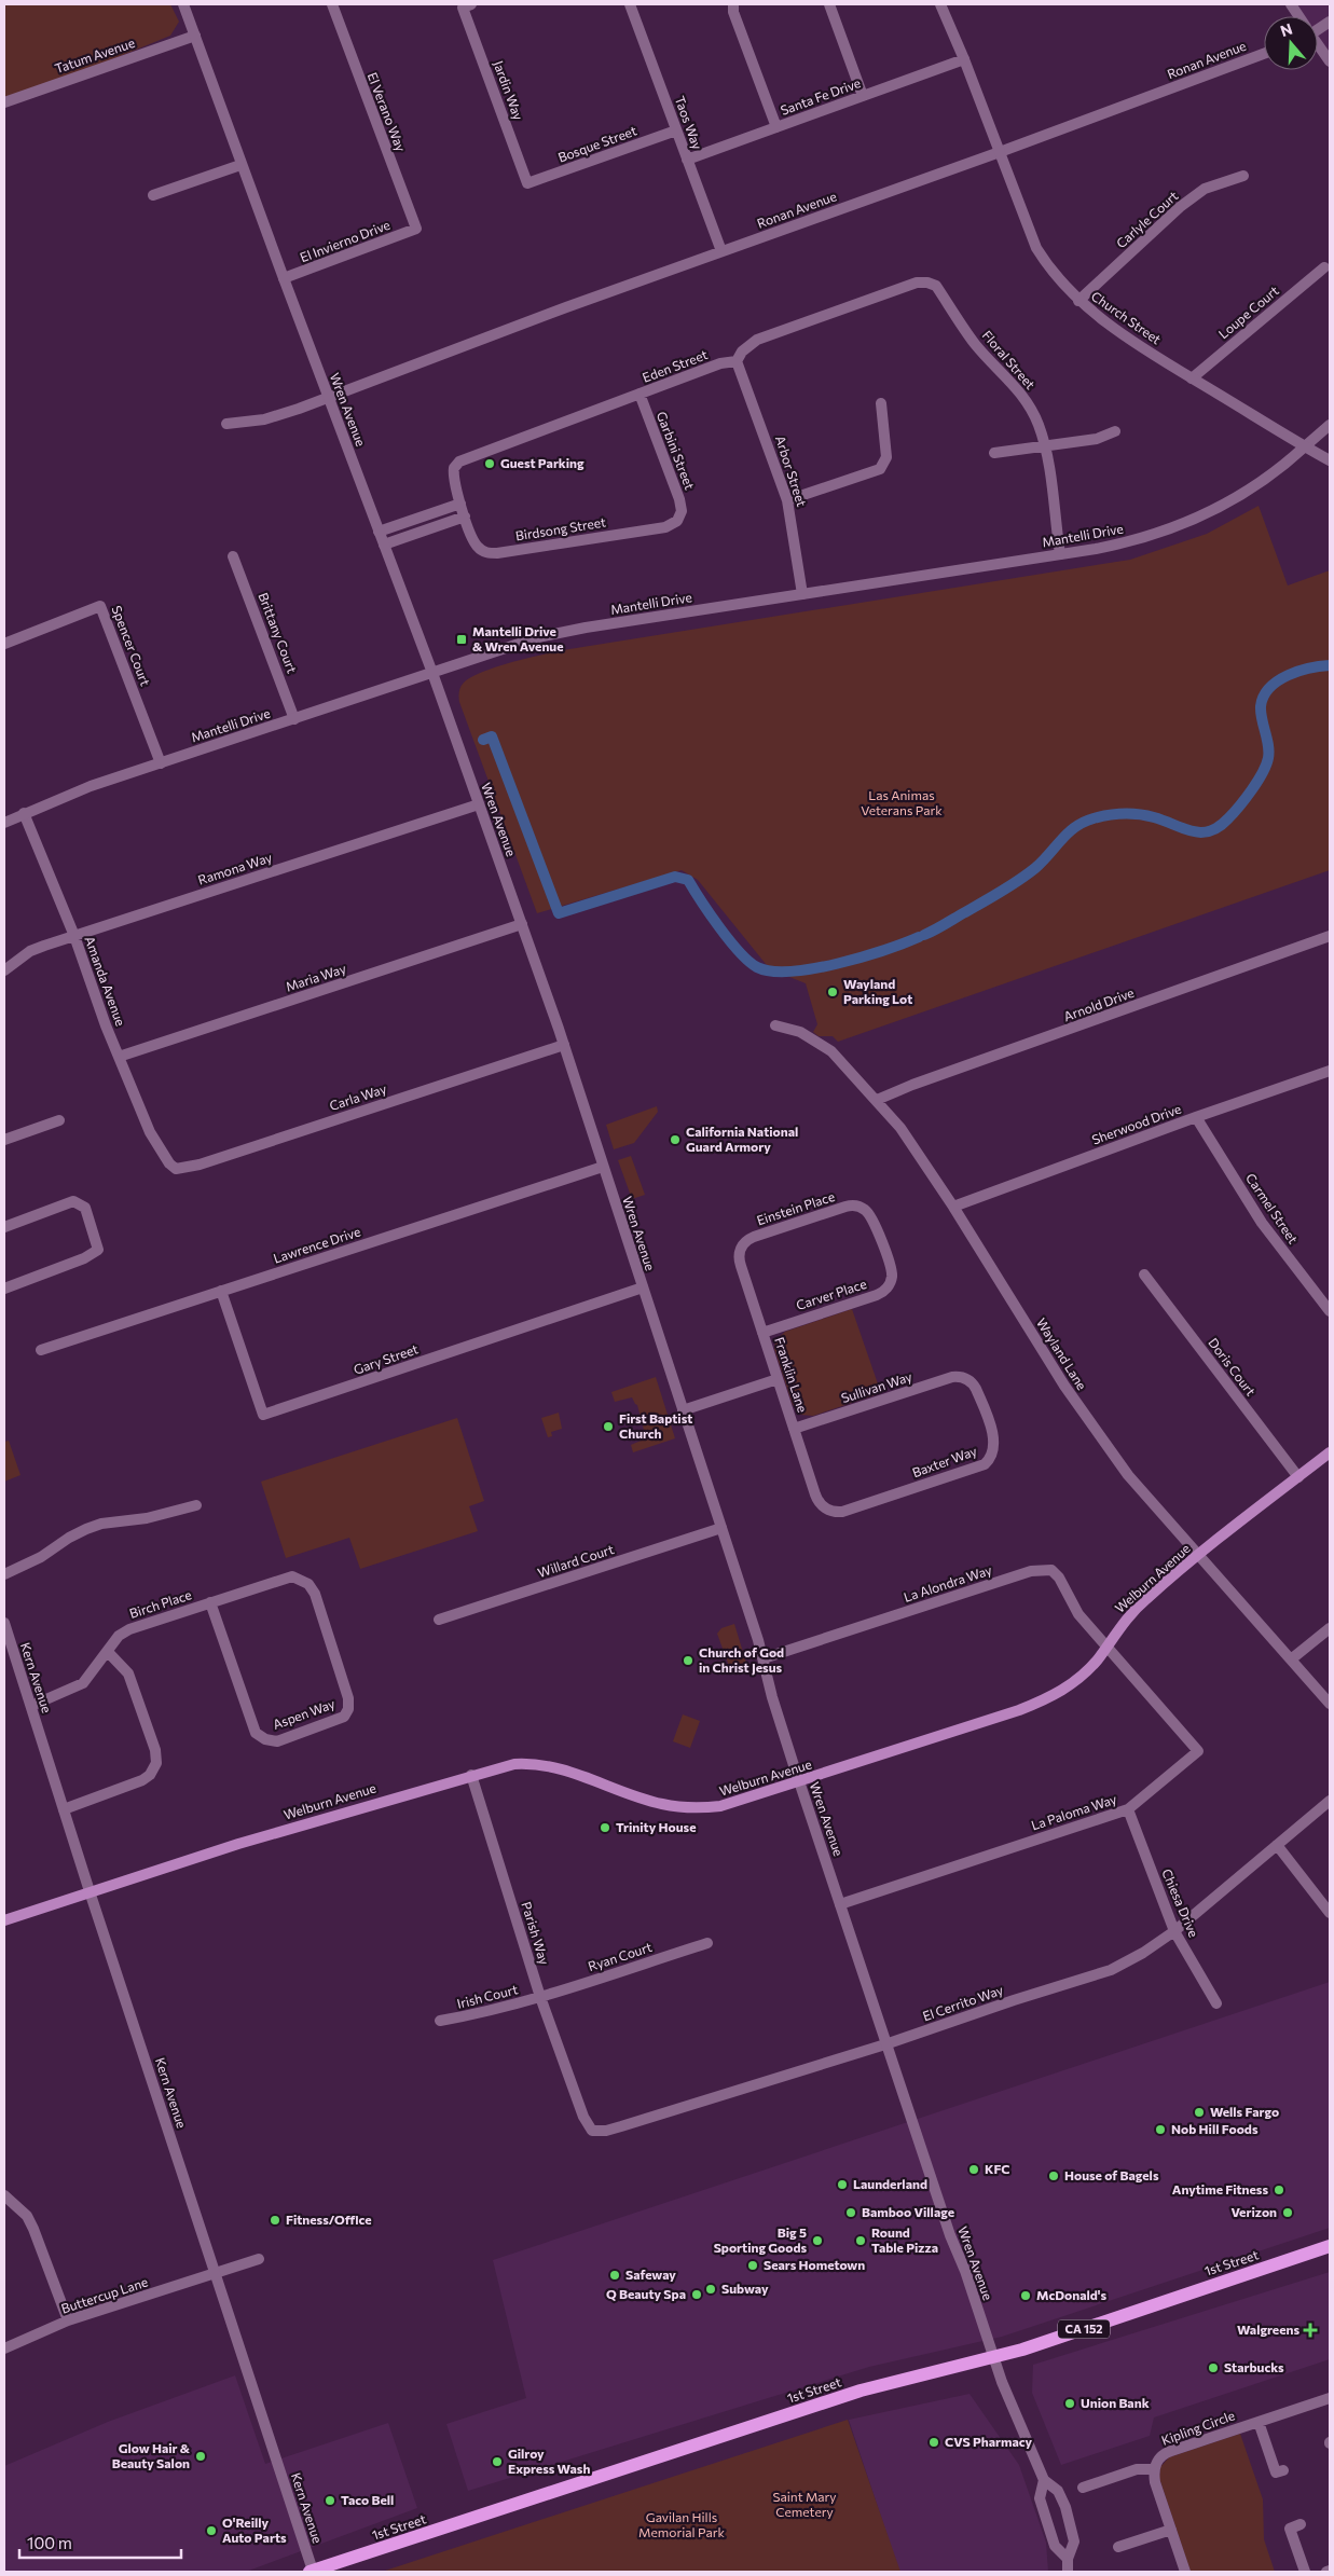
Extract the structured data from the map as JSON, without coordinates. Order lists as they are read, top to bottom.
{
  "streets": {
    "main road": ["Welburn Avenue", "1st Street", "CA 152"],
    "street": [
      "Tatum Avenue",
      "Ronan Avenue",
      "Jardin Way",
      "Santa Fe Drive",
      "El Verano Way",
      "Taos Way",
      "Bosque Street",
      "Carlyle Court",
      "El Invierno Drive",
      "Loupe Court",
      "Church Street",
      "Floral Street",
      "Eden Street",
      "Wren Avenue",
      "Garbini Street",
      "Arbor Street",
      "Birdsong Street",
      "Mantelli Drive",
      "Brittany Court",
      "Spencer Court",
      "Ramona Way",
      "Maria Way",
      "Amanda Avenue",
      "Arnold Drive",
      "Carla Way",
      "Sherwood Drive",
      "Einstein Place",
      "Carmel Street",
      "Lawrence Drive",
      "Carver Place",
      "Wayland Lane",
      "Gary Street",
      "Doris Court",
      "Franklin Lane",
      "Sullivan Way",
      "Baxter Way",
      "Willard Court",
      "La Alondra Way",
      "Birch Place",
      "Kern Avenue",
      "Aspen Way",
      "La Paloma Way",
      "Chiesa Drive",
      "Parish Way",
      "Ryan Court",
      "Irish Court",
      "El Cerrito Way",
      "Buttercup Lane",
      "Kipling Circle"
    ]
  },
  "crossings": [
    ["Tatum Avenue", "Wren Avenue"],
    ["Ronan Avenue", "Taos Way"],
    ["Ronan Avenue", "Church Street"],
    ["Ronan Avenue", "Wren Avenue"],
    ["Jardin Way", "Bosque Street"],
    ["Santa Fe Drive", "Taos Way"],
    ["Santa Fe Drive", "Church Street"],
    ["El Verano Way", "El Invierno Drive"],
    ["Taos Way", "Bosque Street"],
    ["Carlyle Court", "Church Street"],
    ["El Invierno Drive", "Wren Avenue"],
    ["Loupe Court", "Church Street"],
    ["Church Street", "Mantelli Drive"],
    ["Floral Street", "Eden Street"],
    ["Floral Street", "Arbor Street"],
    ["Floral Street", "Mantelli Drive"],
    ["Eden Street", "Garbini Street"],
    ["Eden Street", "Arbor Street"],
    ["Eden Street", "Birdsong Street"],
    ["Wren Avenue", "Mantelli Drive"],
    ["Wren Avenue", "Ramona Way"],
    ["Wren Avenue", "Maria Way"],
    ["Wren Avenue", "Carla Way"],
    ["Wren Avenue", "Lawrence Drive"],
    ["Wren Avenue", "Gary Street"],
    ["Wren Avenue", "Willard Court"],
    ["Wren Avenue", "Welburn Avenue"],
    ["Wren Avenue", "La Alondra Way"],
    ["Wren Avenue", "La Paloma Way"],
    ["Wren Avenue", "El Cerrito Way"],
    ["Wren Avenue", "1st Street"],
    ["Garbini Street", "Birdsong Street"],
    ["Arbor Street", "Mantelli Drive"],
    ["Mantelli Drive", "Brittany Court"],
    ["Mantelli Drive", "Spencer Court"],
    ["Mantelli Drive", "Amanda Avenue"],
    ["Ramona Way", "Amanda Avenue"],
    ["Maria Way", "Amanda Avenue"],
    ["Amanda Avenue", "Carla Way"],
    ["Arnold Drive", "Wayland Lane"],
    ["Sherwood Drive", "Carmel Street"],
    ["Sherwood Drive", "Wayland Lane"],
    ["Einstein Place", "Carver Place"],
    ["Einstein Place", "Franklin Lane"],
    ["Lawrence Drive", "Gary Street"],
    ["Carver Place", "Franklin Lane"],
    ["Wayland Lane", "Welburn Avenue"],
    ["Doris Court", "Welburn Avenue"],
    ["Franklin Lane", "Sullivan Way"],
    ["Franklin Lane", "Baxter Way"],
    ["Sullivan Way", "Baxter Way"],
    ["Welburn Avenue", "La Alondra Way"],
    ["Welburn Avenue", "Kern Avenue"],
    ["Welburn Avenue", "La Paloma Way"],
    ["Welburn Avenue", "Parish Way"],
    ["La Alondra Way", "La Paloma Way"],
    ["Birch Place", "Kern Avenue"],
    ["Birch Place", "Aspen Way"],
    ["Kern Avenue", "1st Street"],
    ["Kern Avenue", "Buttercup Lane"],
    ["La Paloma Way", "Chiesa Drive"],
    ["Chiesa Drive", "El Cerrito Way"],
    ["Parish Way", "Ryan Court"],
    ["Parish Way", "Irish Court"],
    ["Parish Way", "El Cerrito Way"],
    ["Ryan Court", "Irish Court"]
  ],
  "parks": ["Las Animas Veterans Park", "Saint Mary Cemetery", "Gavilan Hills Memorial Park"],
  "places": {
    "other": [
      "Guest Parking",
      "Wayland Parking Lot",
      "California National Guard Armory",
      "First Baptist Church",
      "Church of God in Christ Jesus",
      "Trinity House",
      "Wells Fargo",
      "Nob Hill Foods",
      "KFC",
      "House of Bagels",
      "Launderland",
      "Anytime Fitness",
      "Bamboo Village",
      "Verizon",
      "Fitness/Office",
      "Big 5 Sporting Goods",
      "Round Table Pizza",
      "Sears Hometown",
      "Safeway",
      "Subway",
      "Q Beauty Spa",
      "McDonald's",
      "Starbucks",
      "Union Bank",
      "CVS Pharmacy",
      "Glow Hair & Beauty Salon",
      "Gilroy Express Wash",
      "Taco Bell",
      "O'Reilly Auto Parts"
    ],
    "transit": ["Mantelli Drive & Wren Avenue"],
    "health": ["Walgreens"]
  },
  "scale_bar": "100 m",
  "north": "top"
}
